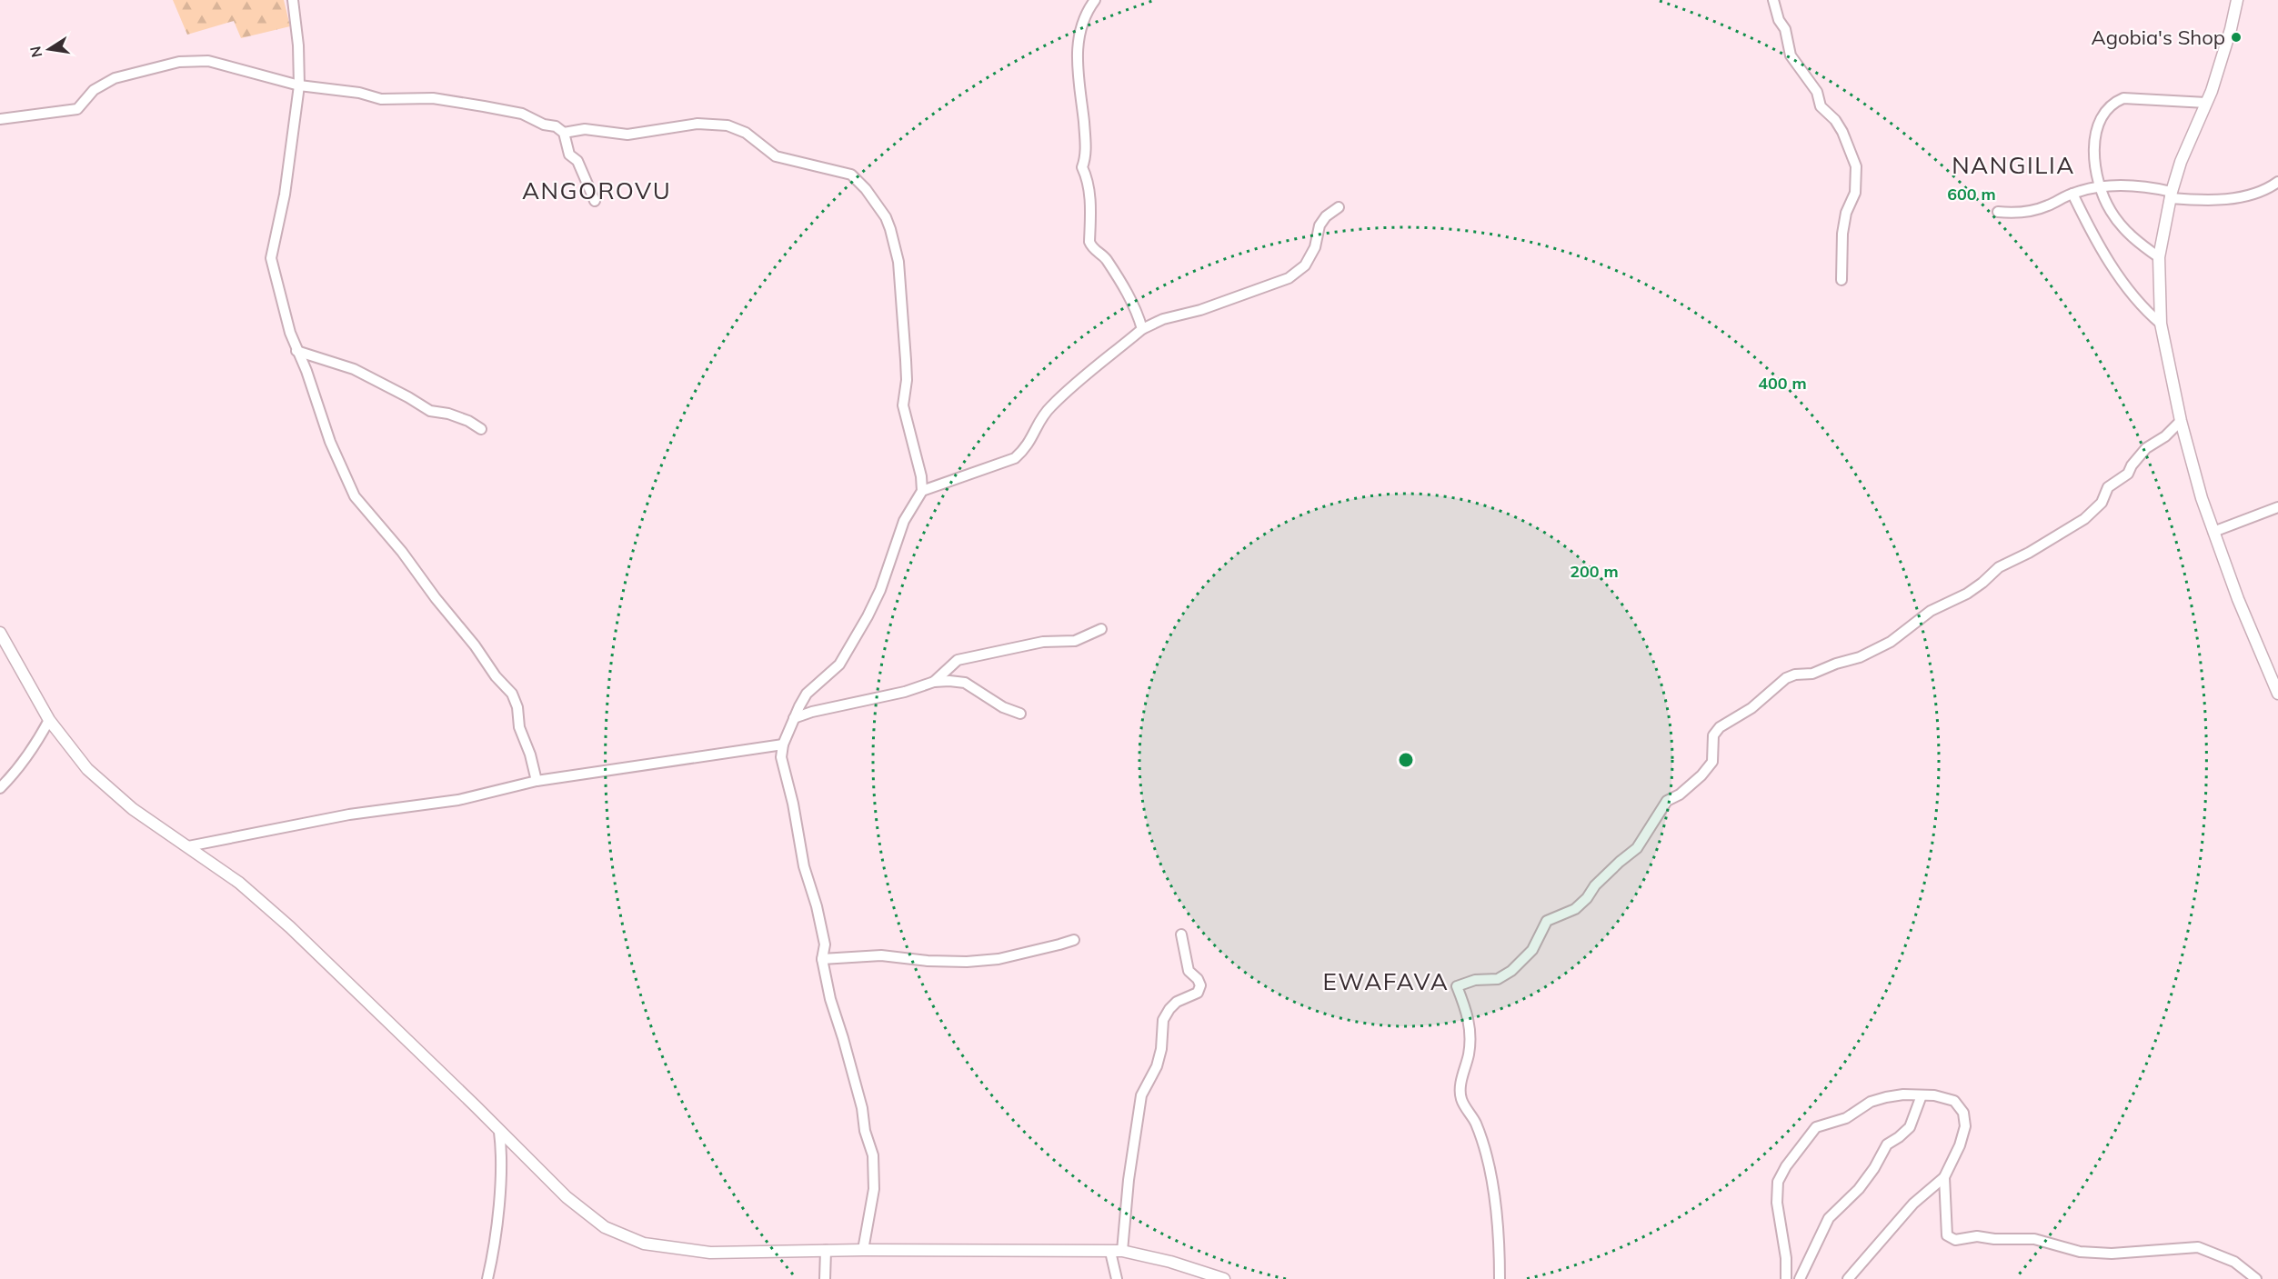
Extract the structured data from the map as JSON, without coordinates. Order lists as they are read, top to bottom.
{
  "districts": ["NANGILIA", "ANGOROVU", "EWAFAVA"],
  "places": ["Agobia's Shop"],
  "north": "left",
  "rings": ["600 m", "400 m", "200 m"]
}
